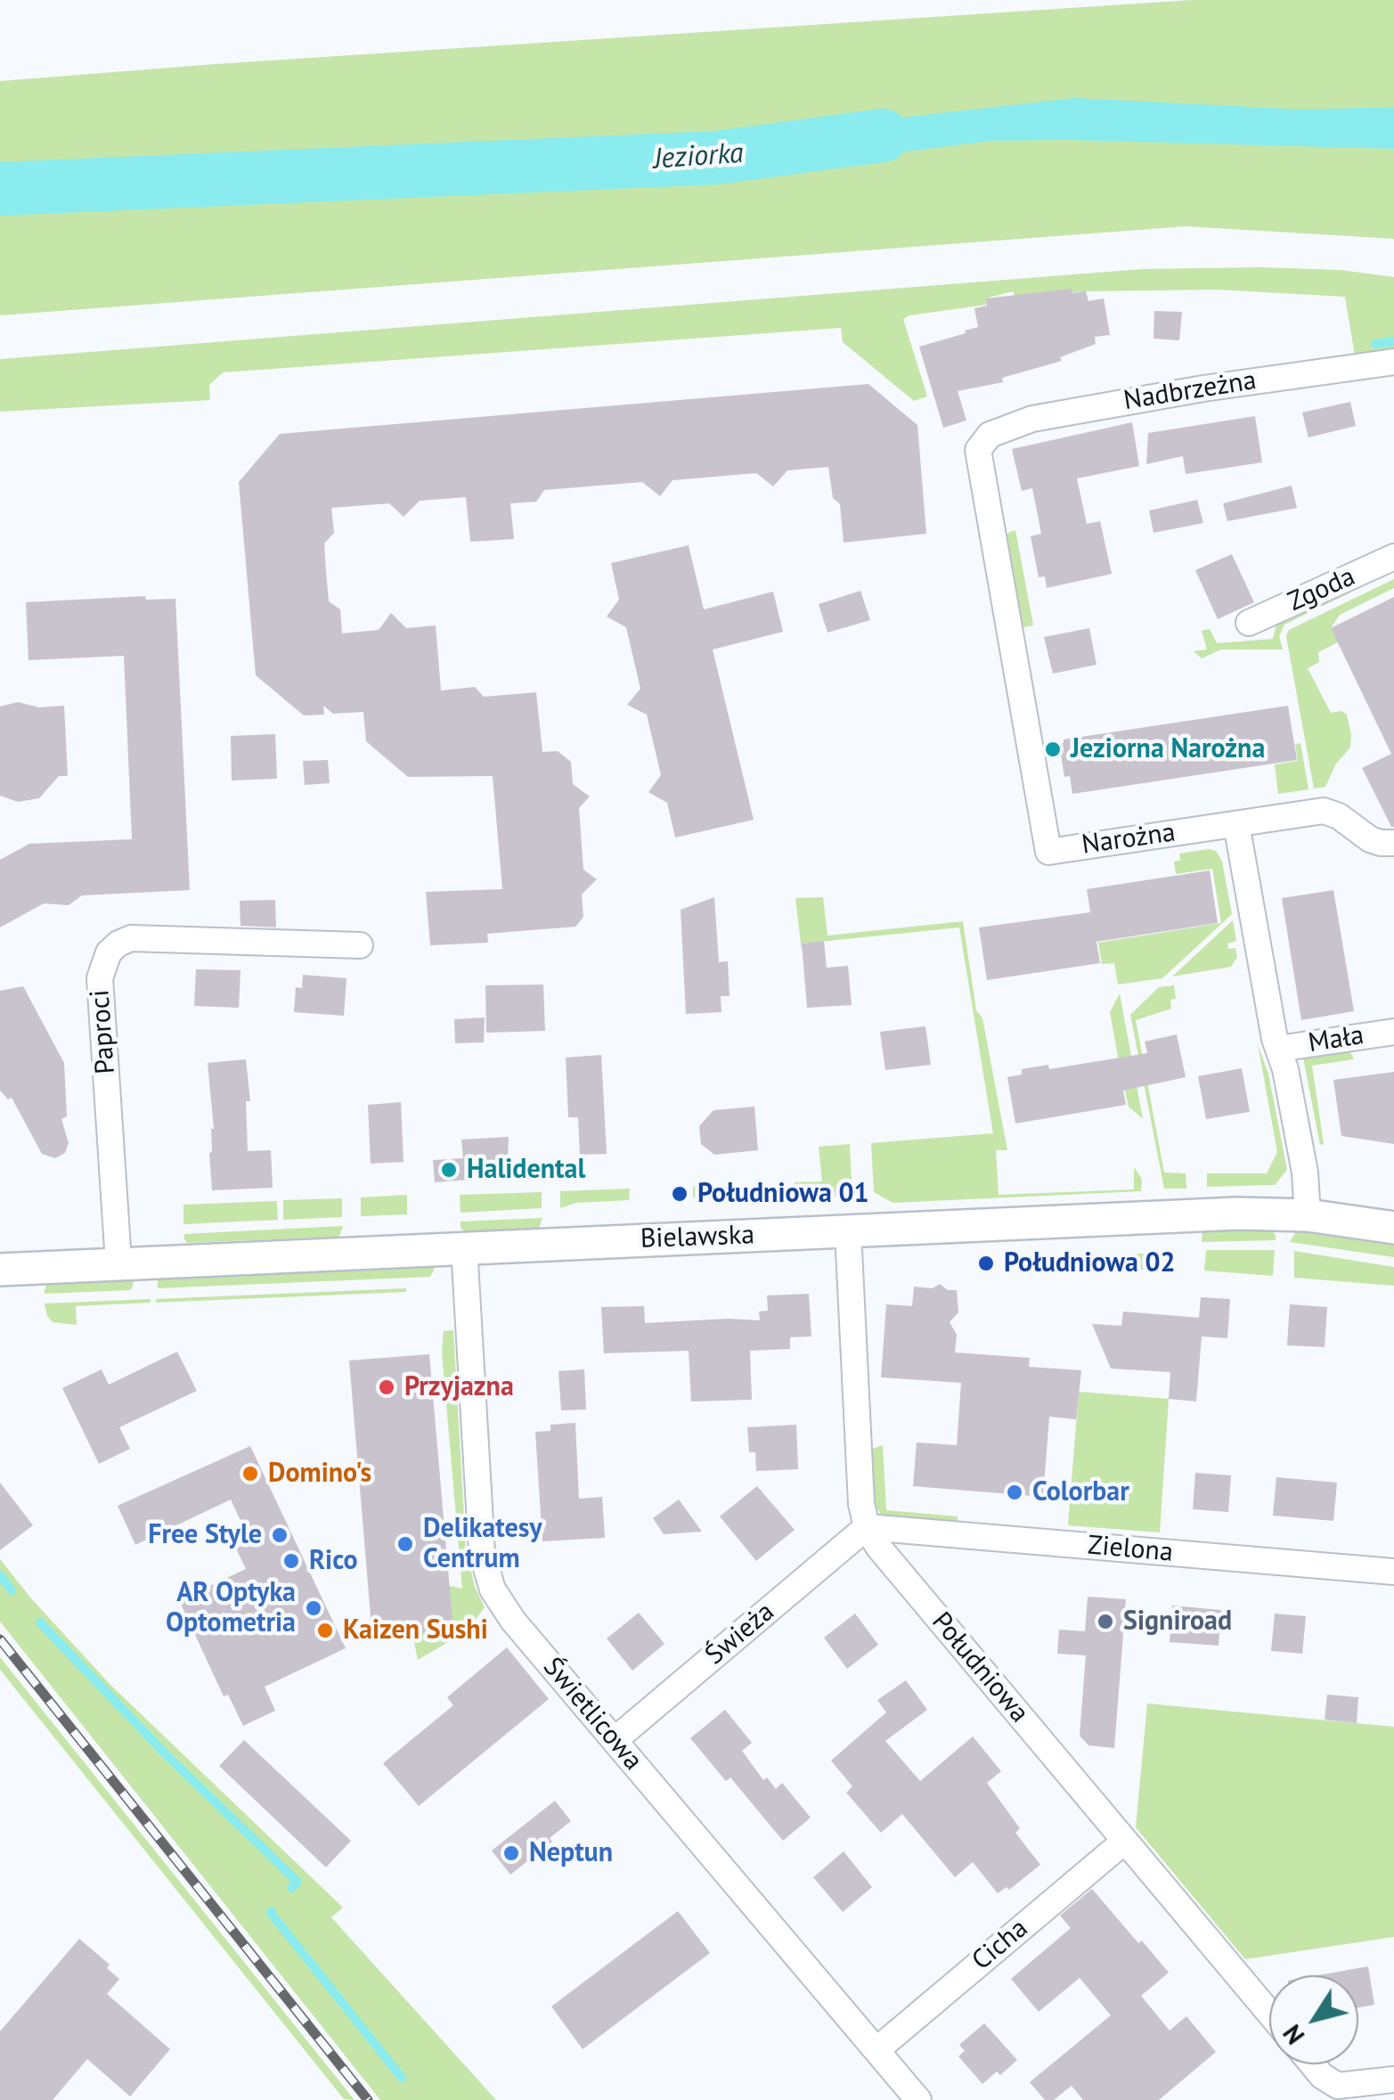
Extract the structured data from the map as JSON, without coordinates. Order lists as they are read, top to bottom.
{
  "streets": {
    "street": [
      "Nadbrzeżna",
      "Zgoda",
      "Narożna",
      "Paproci",
      "Mała",
      "Bielawska",
      "Zielona",
      "Świeża",
      "Południowa",
      "Świetlicowa",
      "Cicha"
    ]
  },
  "crossings": [
    ["Nadbrzeżna", "Narożna"],
    ["Paproci", "Bielawska"],
    ["Bielawska", "Południowa"],
    ["Bielawska", "Świetlicowa"],
    ["Zielona", "Świeża"],
    ["Zielona", "Południowa"],
    ["Świeża", "Południowa"],
    ["Świeża", "Świetlicowa"],
    ["Południowa", "Cicha"],
    ["Świetlicowa", "Cicha"]
  ],
  "water": ["Jeziorka"],
  "places": [
    "Jeziorna Narożna",
    "Halidental",
    "Południowa 01",
    "Południowa 02",
    "Przyjazna",
    "Domino's",
    "Colorbar",
    "Free Style",
    "Delikatesy Centrum",
    "Rico",
    "AR Optyka Optometria",
    "Signiroad",
    "Kaizen Sushi",
    "Neptun"
  ],
  "north": "bottom left"
}
